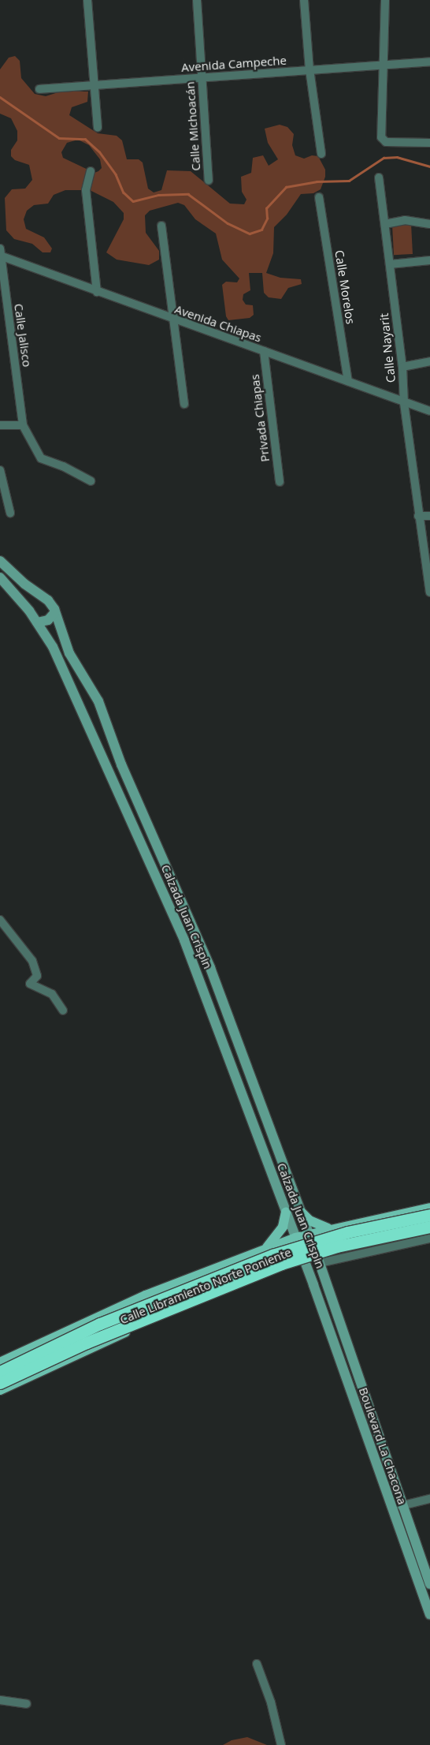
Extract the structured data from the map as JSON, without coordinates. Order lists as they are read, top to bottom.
{
  "streets": {
    "highway": ["Calle Libramiento Norte Poniente"],
    "main road": ["Calzada Juan Crispin", "Boulevard La Chacona"],
    "street": [
      "Avenida Campeche",
      "Calle Michoacán",
      "Calle Morelos",
      "Avenida Chiapas",
      "Calle Jalisco",
      "Calle Nayarit",
      "Privada Chiapas"
    ]
  },
  "crossings": [
    ["Avenida Campeche", "Calle Michoacán"],
    ["Calle Morelos", "Avenida Chiapas"],
    ["Avenida Chiapas", "Calle Jalisco"],
    ["Avenida Chiapas", "Calle Nayarit"],
    ["Avenida Chiapas", "Privada Chiapas"],
    ["Calzada Juan Crispin", "Calle Libramiento Norte Poniente"],
    ["Calzada Juan Crispin", "Boulevard La Chacona"],
    ["Calle Libramiento Norte Poniente", "Boulevard La Chacona"]
  ]
}
